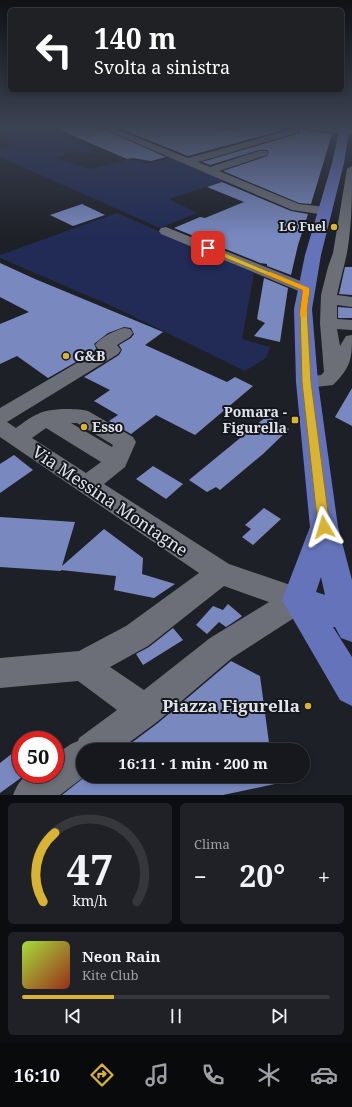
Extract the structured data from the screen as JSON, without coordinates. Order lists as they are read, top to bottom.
{
  "streets": {
    "street": ["Via Messina Montagne"]
  },
  "places": {
    "other": [
      "LG Fuel",
      "G&B",
      "Esso",
      "Piazza Figurella"
    ],
    "transit": ["Pomara - Figurella"]
  },
  "page": {
    "turn": ["140 m", "Svolta a sinistra"],
    "limit": "50",
    "trip": "16:11 · 1 min · 200 m",
    "tile": "Clima",
    "heat": ["−", "20°", "+"],
    "song": ["Neon Rain", "Kite Club"],
    "tabs": "16:10",
    "gauge": ["47", "km/h"]
  }
}
